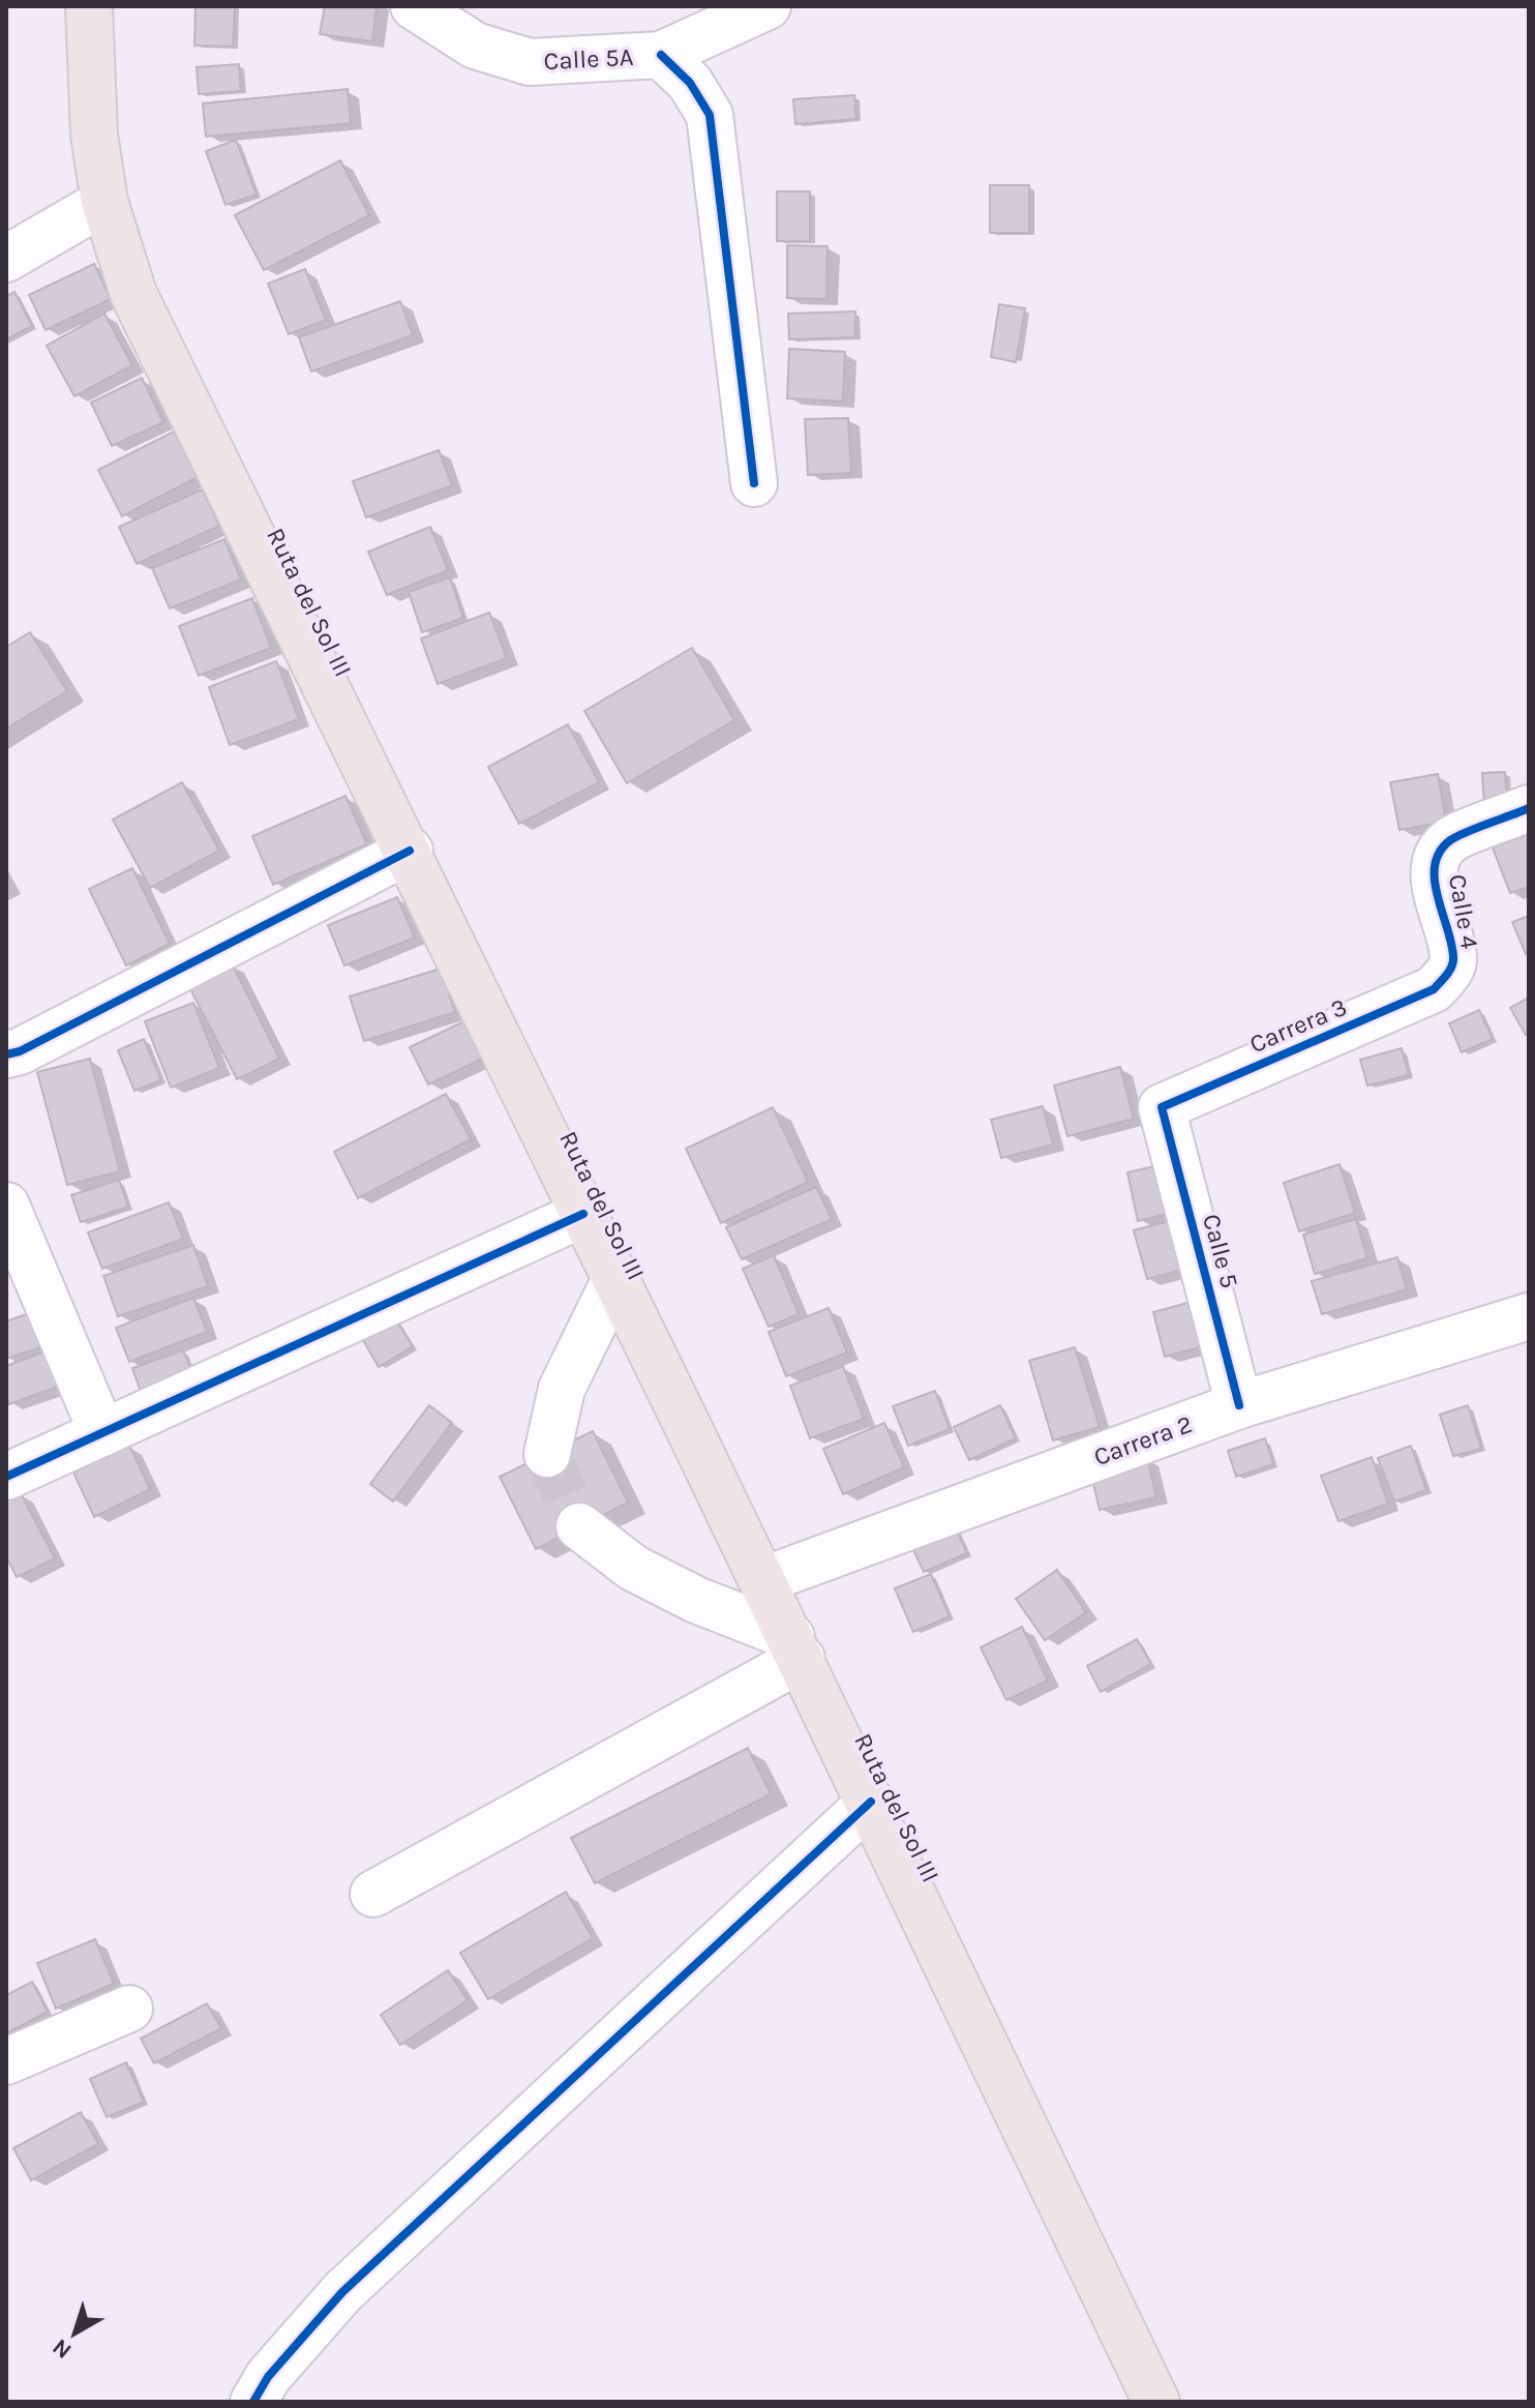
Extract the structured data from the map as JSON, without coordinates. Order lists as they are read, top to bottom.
{
  "streets": {
    "highway": ["Ruta del Sol III"],
    "street": [
      "Calle 5A",
      "Calle 4",
      "Carrera 3",
      "Calle 5",
      "Carrera 2"
    ]
  },
  "crossings": [
    ["Ruta del Sol III", "Carrera 2"],
    ["Calle 4", "Carrera 3"],
    ["Carrera 3", "Calle 5"],
    ["Calle 5", "Carrera 2"]
  ],
  "north": "bottom left"
}
